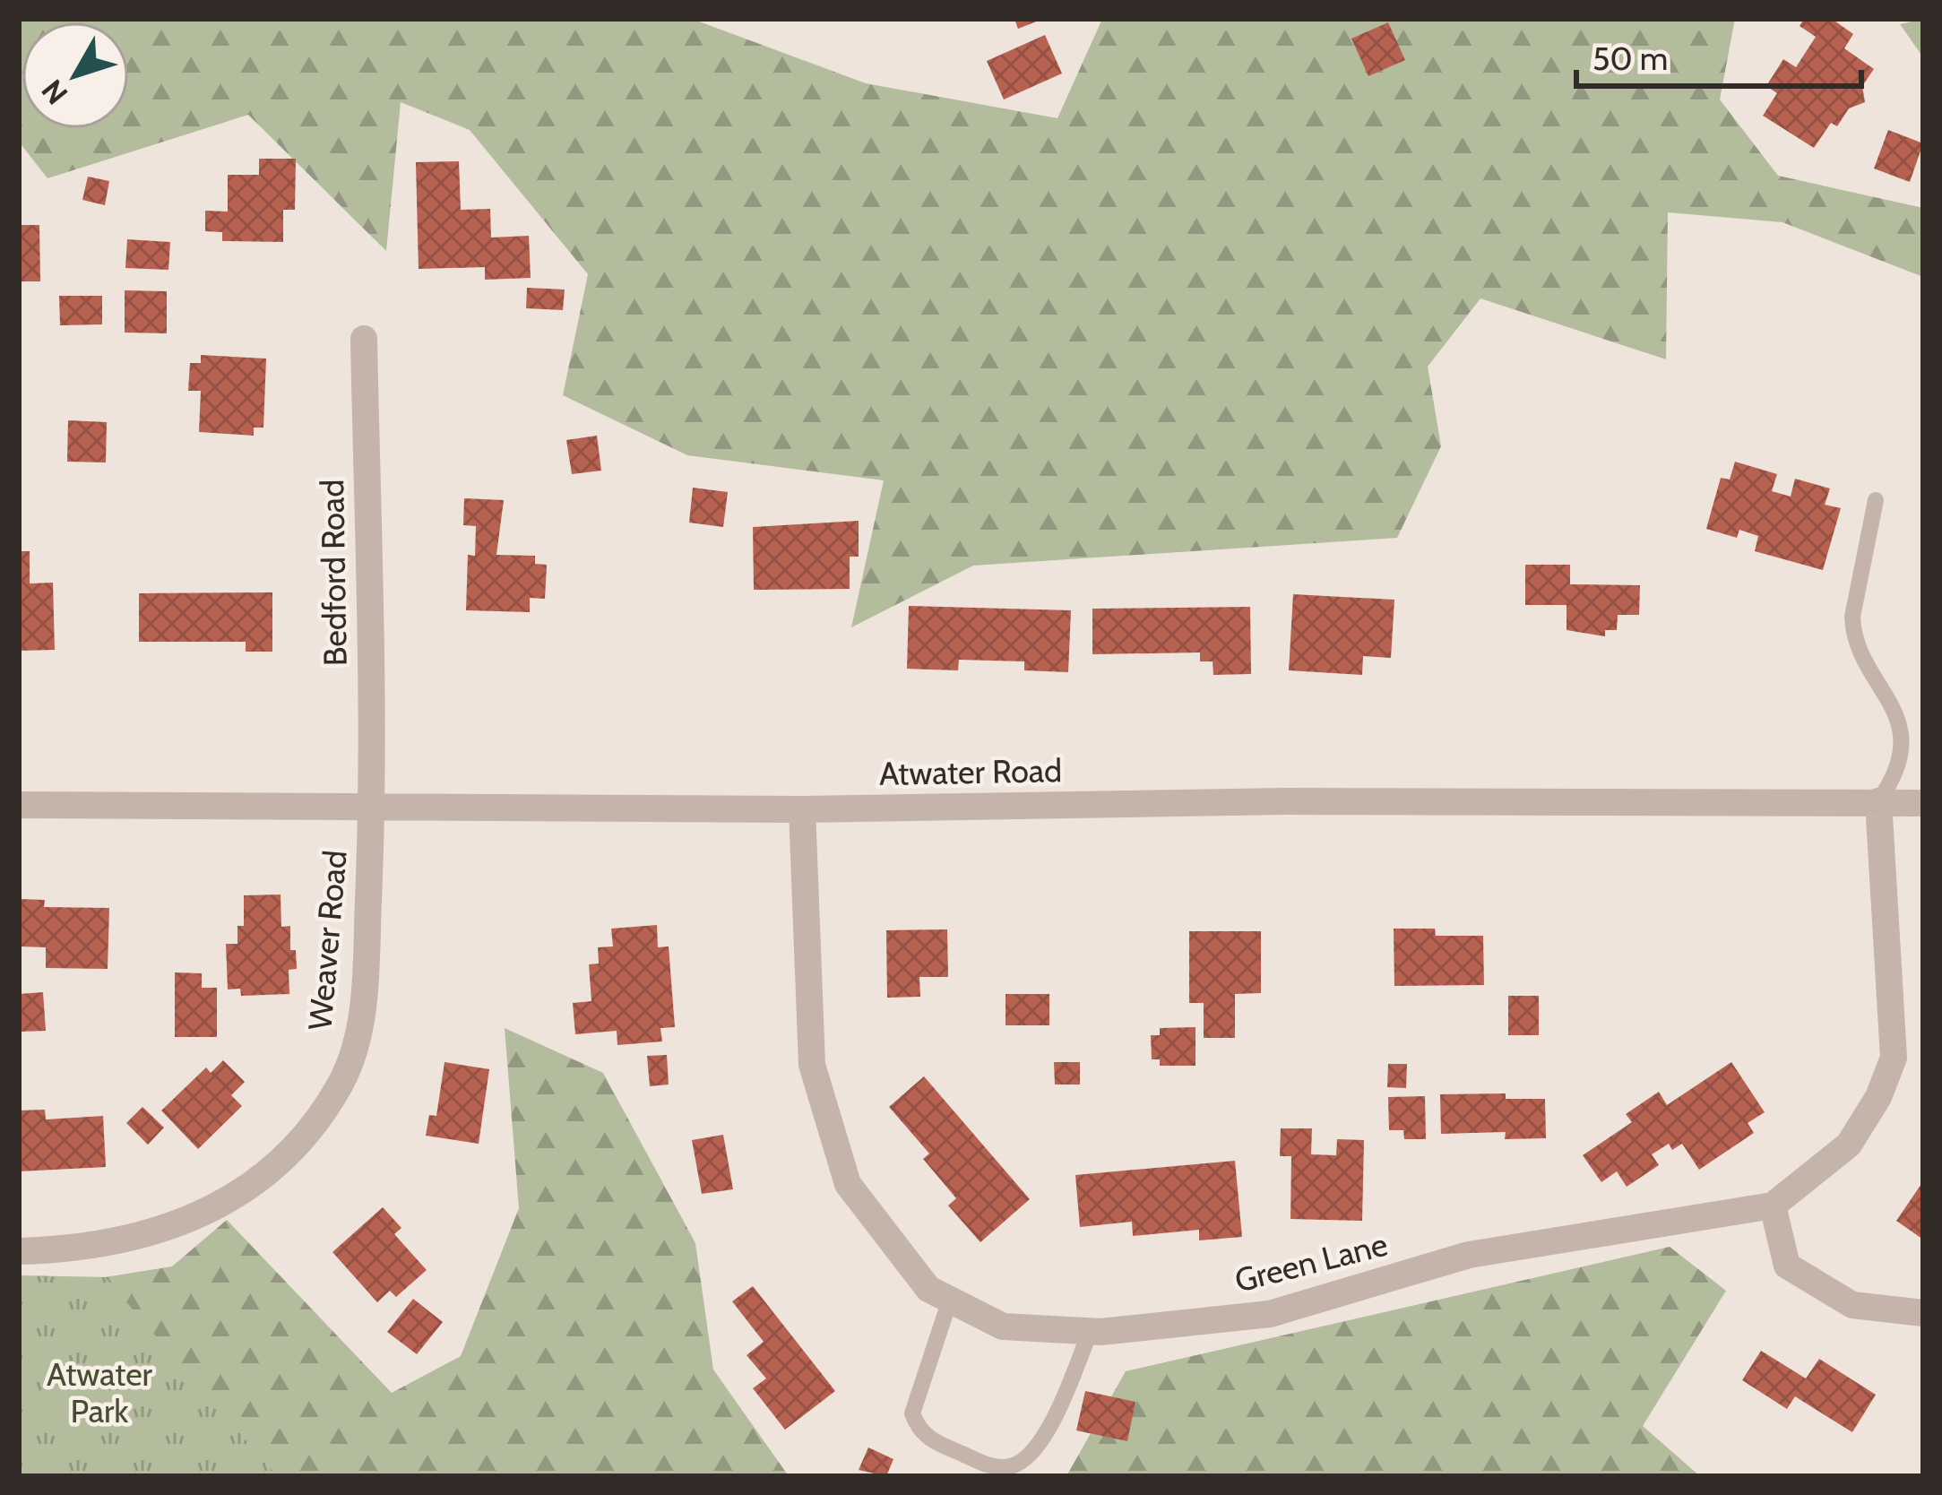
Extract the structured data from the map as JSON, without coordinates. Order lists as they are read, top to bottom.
{
  "streets": {
    "street": [
      "Bedford Road",
      "Atwater Road",
      "Weaver Road",
      "Green Lane"
    ]
  },
  "crossings": [
    ["Bedford Road", "Atwater Road"],
    ["Bedford Road", "Weaver Road"],
    ["Atwater Road", "Weaver Road"],
    ["Atwater Road", "Green Lane"]
  ],
  "parks": ["Atwater Park"],
  "scale_bar": "50 m",
  "north": "bottom left"
}
